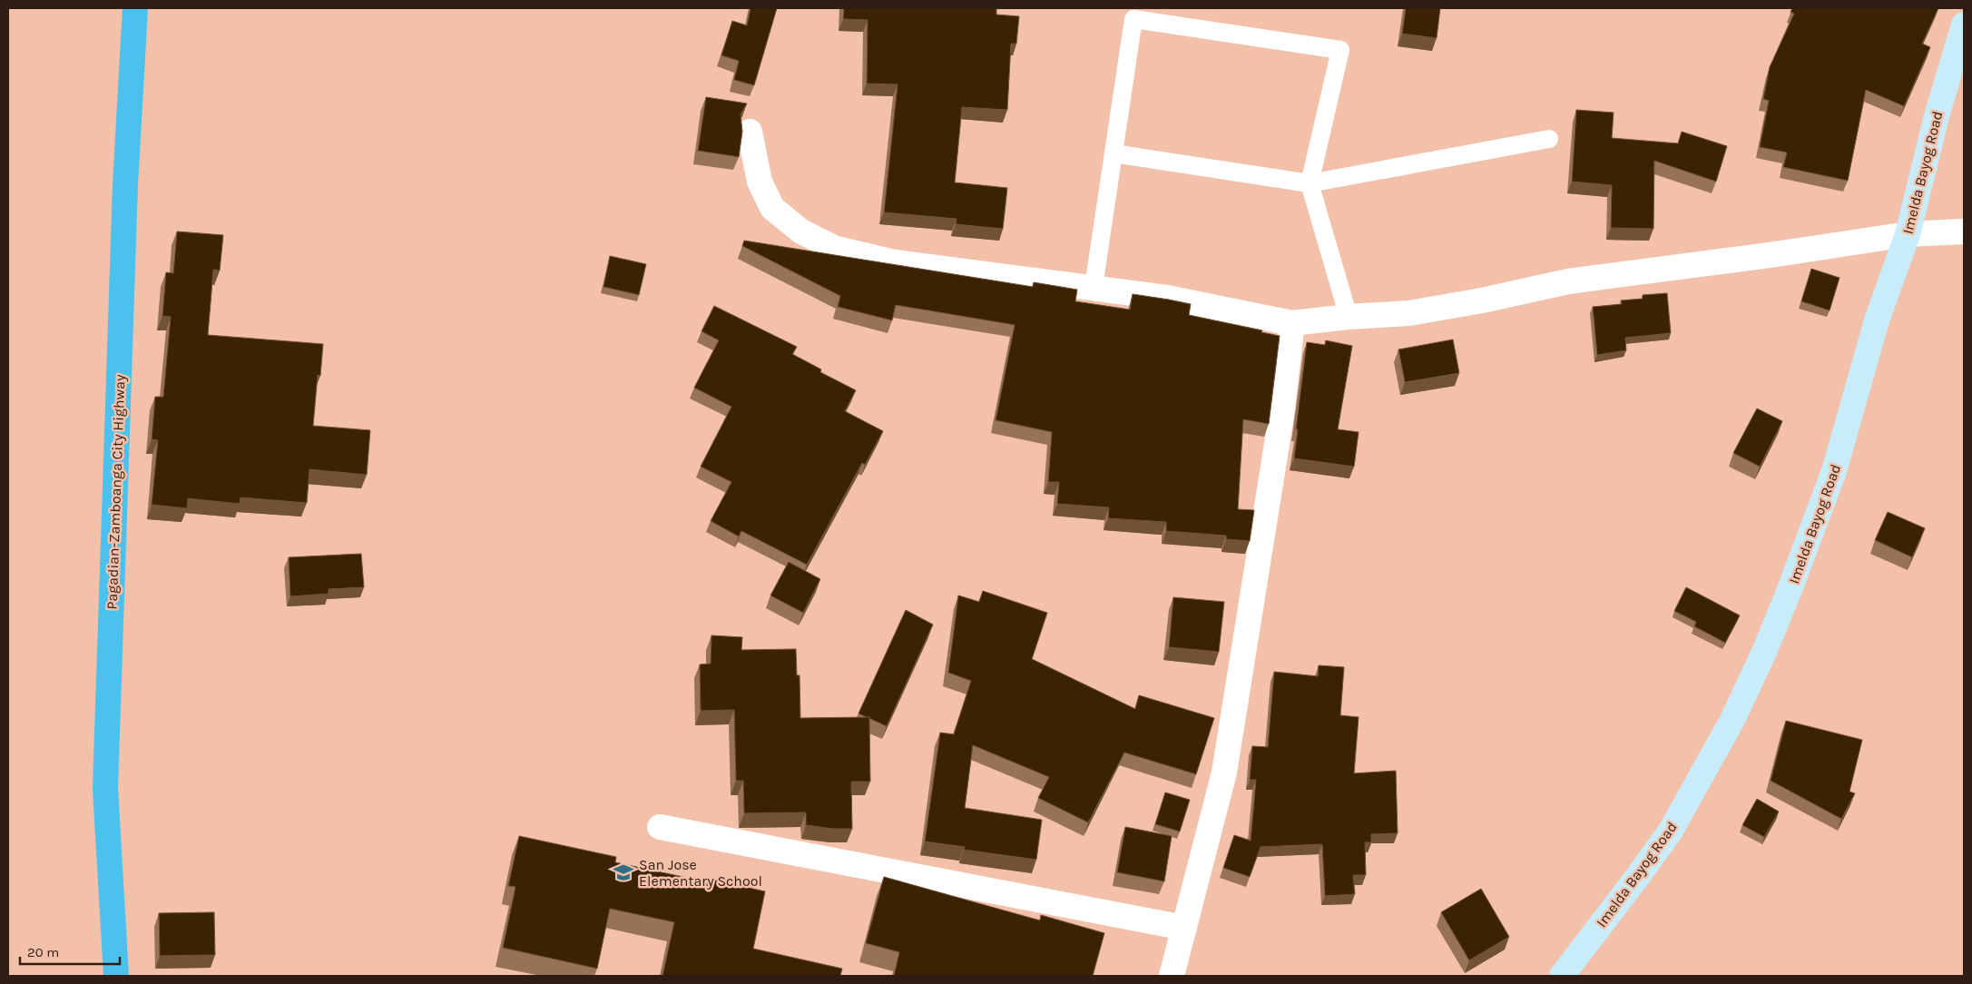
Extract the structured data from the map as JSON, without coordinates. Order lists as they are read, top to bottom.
{
  "streets": {
    "highway": ["Pagadian-Zamboanga City Highway"],
    "main road": ["Imelda Bayog Road"]
  },
  "places": {
    "school or university": ["San Jose Elementary School"]
  },
  "scale_bar": "20 m"
}
